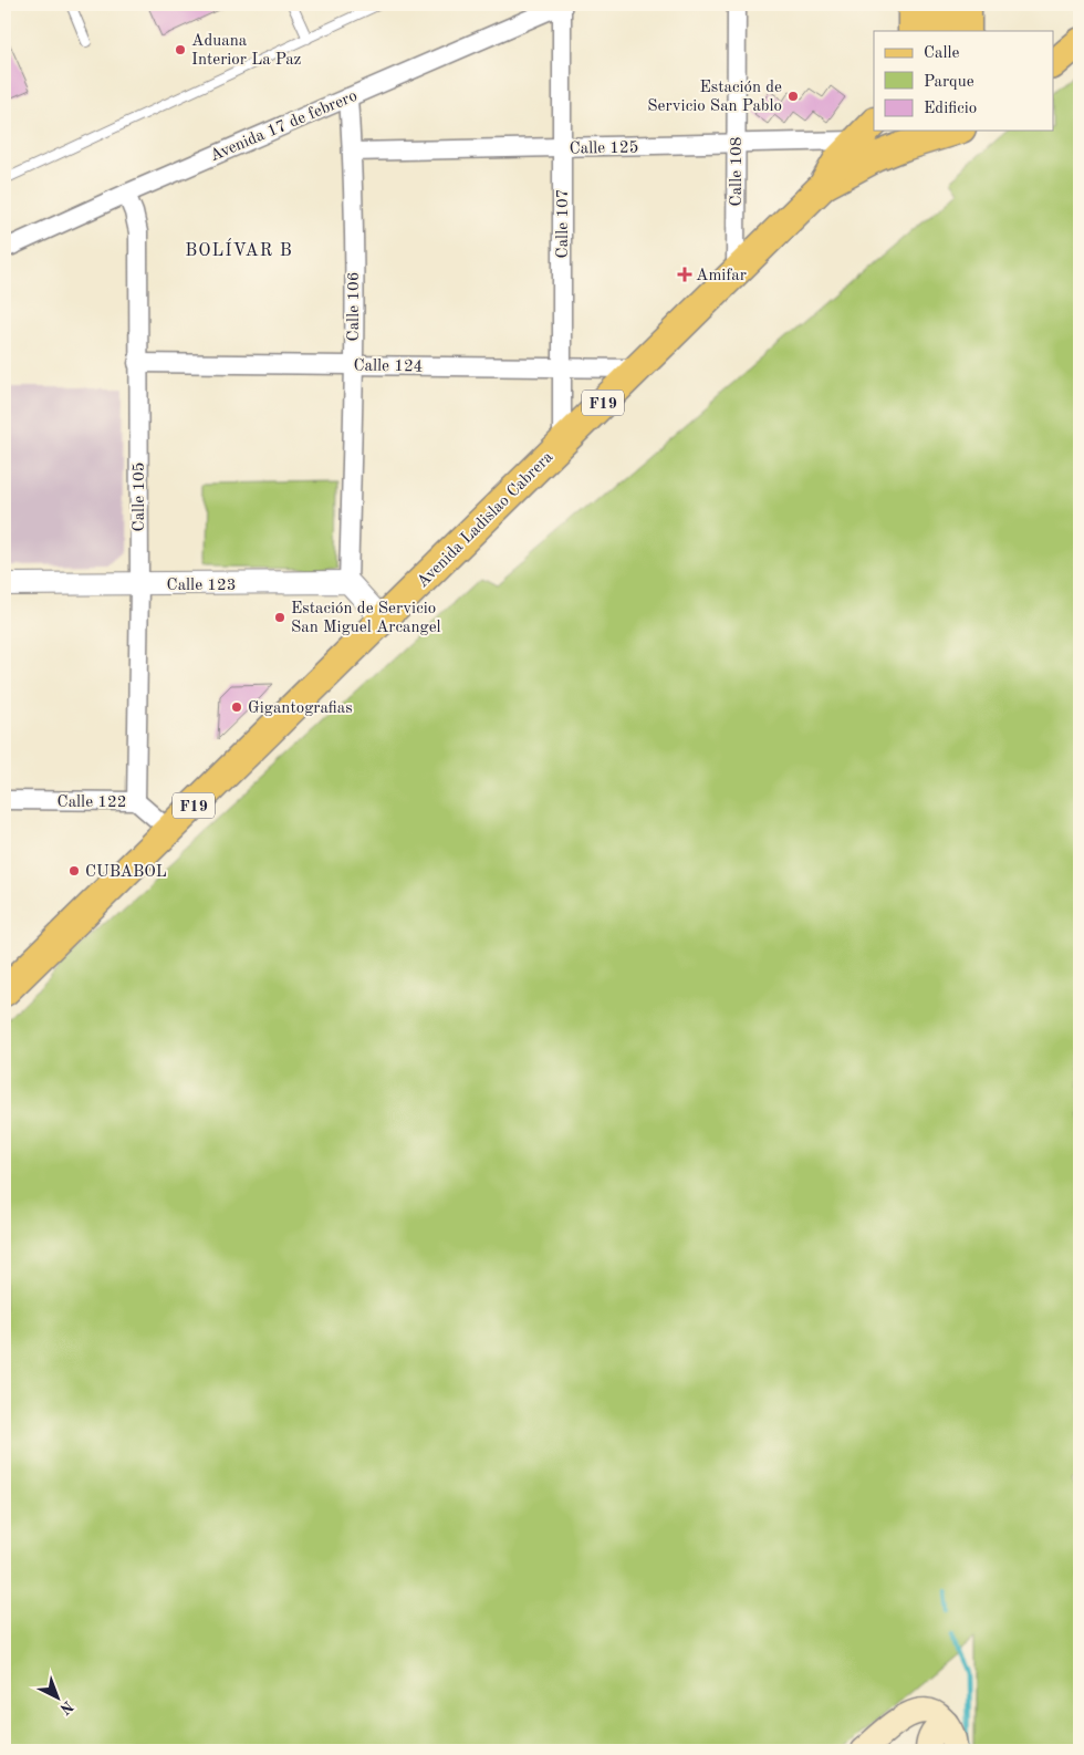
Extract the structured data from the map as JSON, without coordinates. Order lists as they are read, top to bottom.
{
  "streets": {
    "highway": ["F19", "Avenida Ladislao Cabrera"],
    "street": [
      "Avenida 17 de febrero",
      "Calle 125",
      "Calle 108",
      "Calle 107",
      "Calle 106",
      "Calle 124",
      "Calle 105",
      "Calle 123",
      "Calle 122"
    ]
  },
  "crossings": [
    ["Avenida 17 de febrero", "Calle 107"],
    ["Avenida 17 de febrero", "Calle 106"],
    ["Avenida 17 de febrero", "Calle 105"],
    ["Calle 125", "Calle 108"],
    ["Calle 125", "Calle 107"],
    ["Calle 125", "Calle 106"],
    ["Calle 125", "Avenida Ladislao Cabrera"],
    ["Calle 108", "Avenida Ladislao Cabrera"],
    ["Calle 107", "Calle 124"],
    ["Calle 107", "Avenida Ladislao Cabrera"],
    ["Calle 106", "Calle 124"],
    ["Calle 106", "Calle 123"],
    ["Calle 124", "Calle 105"],
    ["Calle 124", "Avenida Ladislao Cabrera"],
    ["Calle 105", "Calle 123"],
    ["Calle 105", "Calle 122"],
    ["Avenida Ladislao Cabrera", "Calle 122"]
  ],
  "districts": ["BOLÍVAR B"],
  "places": {
    "other": [
      "Aduana Interior La Paz",
      "Estación de Servicio San Pablo",
      "Estación de Servicio San Miguel Arcangel",
      "Gigantografias",
      "CUBABOL"
    ],
    "health": ["Amifar"]
  },
  "legend": ["Calle", "Parque", "Edificio"],
  "north": "bottom right"
}
